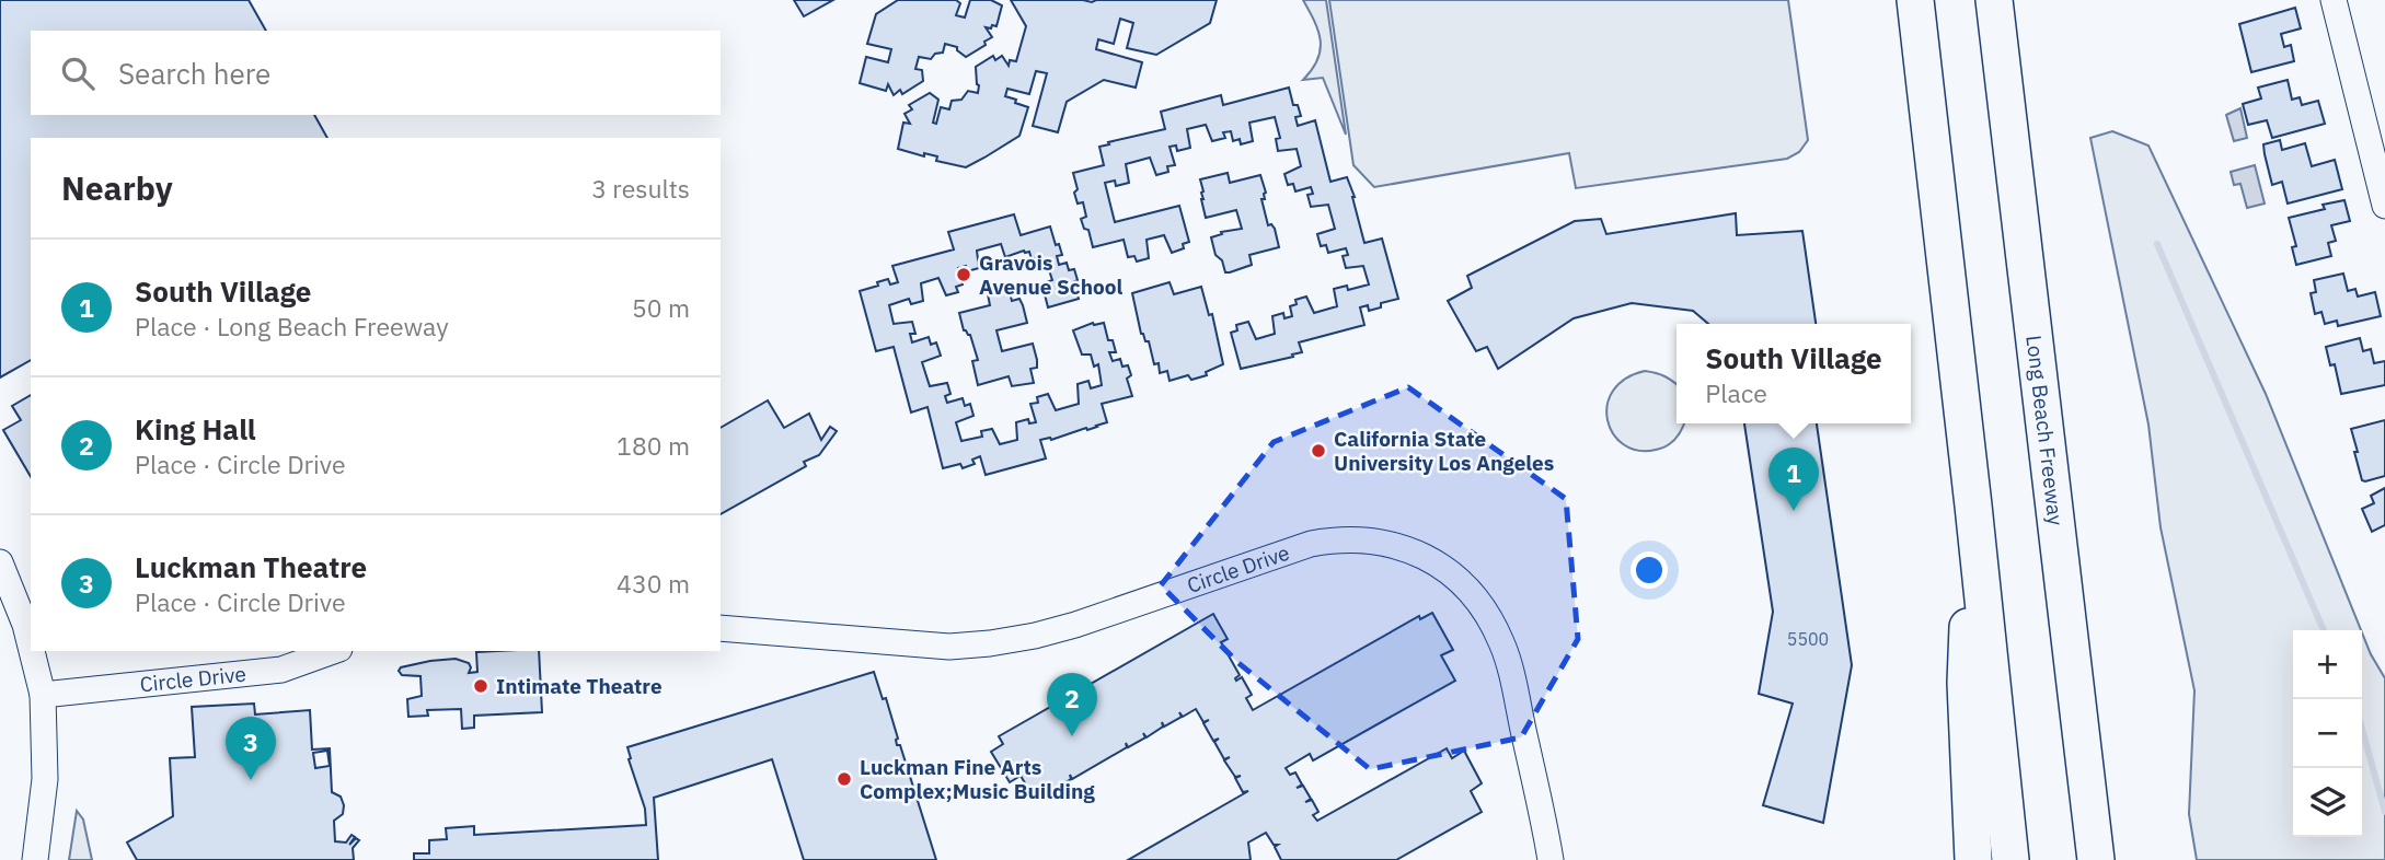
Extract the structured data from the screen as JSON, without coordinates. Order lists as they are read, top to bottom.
{
  "streets": {
    "highway": ["Long Beach Freeway"],
    "street": ["Circle Drive"]
  },
  "places": [
    "Gravois Avenue School",
    "California State University Los Angeles",
    "Intimate Theatre",
    "Luckman Fine Arts Complex;Music Building"
  ],
  "house_numbers": ["5500"],
  "page": {
    "search": "Search here",
    "heading": ["Nearby", "3 results"],
    "list": [
      {
        "mark": "1",
        "name": "South Village",
        "note": "Place · Long Beach Freeway",
        "value": "50 m"
      },
      {
        "mark": "2",
        "name": "King Hall",
        "note": "Place · Circle Drive",
        "value": "180 m"
      },
      {
        "mark": "3",
        "name": "Luckman Theatre",
        "note": "Place · Circle Drive",
        "value": "430 m"
      }
    ],
    "popup": ["South Village", "Place"],
    "pins": ["1", "2", "3"],
    "map_buttons": ["+", "−"]
  }
}
